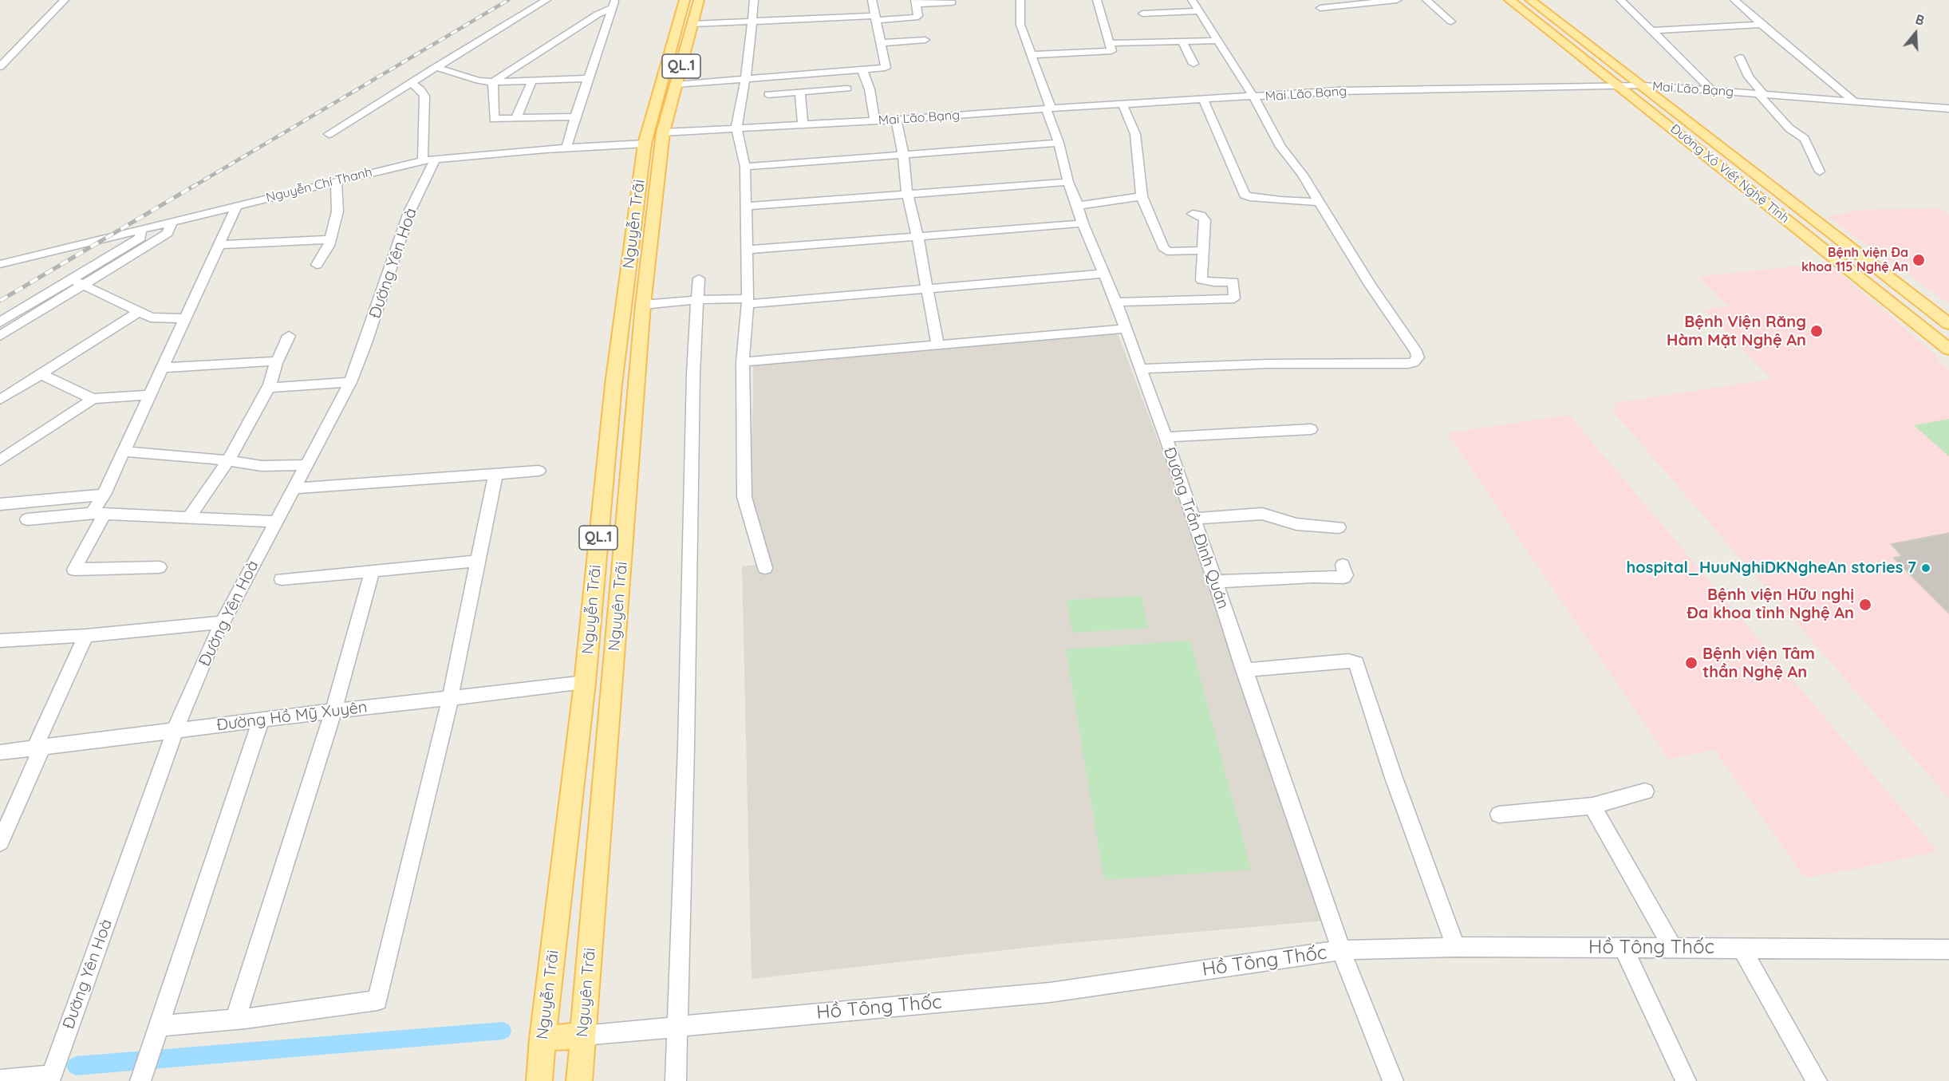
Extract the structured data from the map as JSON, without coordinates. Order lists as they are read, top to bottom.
{
  "streets": {
    "main road": [
      "QL.1",
      "Đường Xô Viết Nghệ Tĩnh",
      "Nguyễn Trãi",
      "Nguyên Trãi"
    ],
    "street": [
      "Mai Lão Bạng",
      "Nguyễn Chí Thanh",
      "Đường Yên Hoà",
      "Đường Trần Đình Quán",
      "Đường Hồ Mỹ Xuyên",
      "Hồ Tông Thốc"
    ]
  },
  "crossings": [
    ["QL.1", "Mai Lão Bạng"],
    ["QL.1", "Nguyên Trãi"],
    ["Mai Lão Bạng", "Đường Xô Viết Nghệ Tĩnh"],
    ["Mai Lão Bạng", "Đường Trần Đình Quán"],
    ["Mai Lão Bạng", "Nguyên Trãi"],
    ["Nguyễn Chí Thanh", "Nguyễn Trãi"],
    ["Nguyễn Chí Thanh", "Đường Yên Hoà"],
    ["Nguyễn Trãi", "Đường Hồ Mỹ Xuyên"],
    ["Đường Yên Hoà", "Đường Hồ Mỹ Xuyên"],
    ["Đường Trần Đình Quán", "Hồ Tông Thốc"],
    ["Nguyên Trãi", "Hồ Tông Thốc"]
  ],
  "places": [
    "Bệnh viện Đa khoa 115 Nghệ An",
    "Bệnh Viện Răng Hàm Mặt Nghệ An",
    "hospital_HuuNghiDKNgheAn stories 7",
    "Bệnh viện Hữu nghị Đa khoa tỉnh Nghệ An",
    "Bệnh viện Tâm thần Nghệ An"
  ],
  "north": "top"
}
